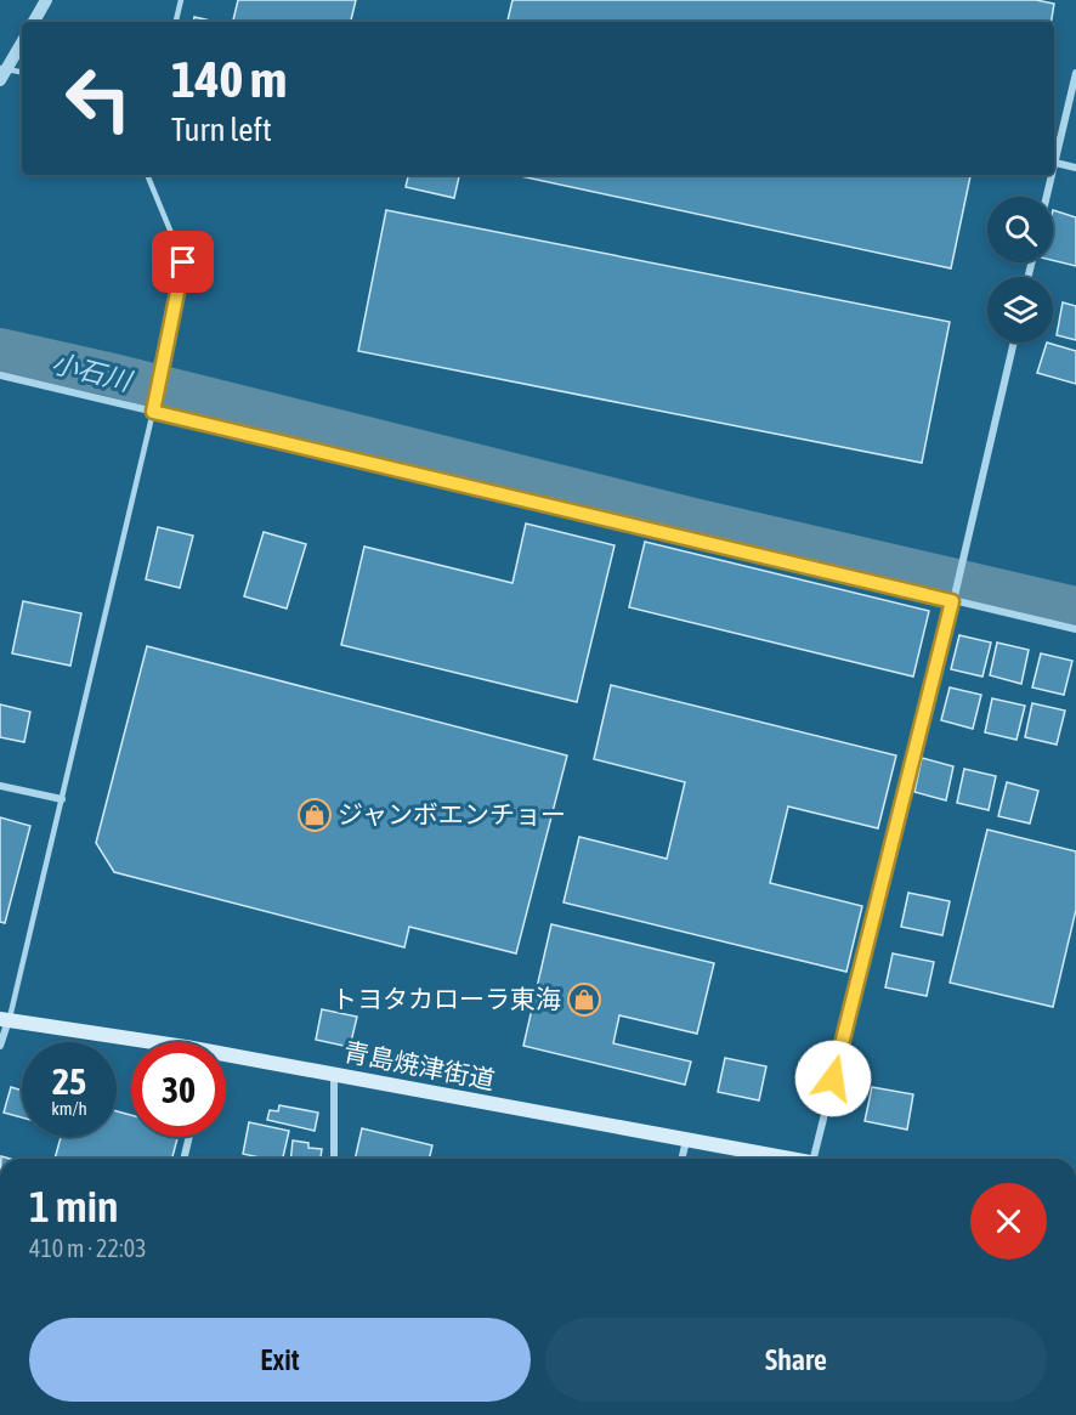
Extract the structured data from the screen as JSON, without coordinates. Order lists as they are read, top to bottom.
{
  "streets": {
    "main road": ["青島焼津街道"]
  },
  "water": ["小石川"],
  "places": {
    "shop": ["ジャンボエンチョー", "トヨタカローラ東海"]
  },
  "page": {
    "turn": ["140 m", "Turn left"],
    "speed": "25 km/h",
    "limit": "30",
    "heading": ["1 min", "410 m · 22:03"],
    "buttons": ["Exit", "Share"]
  }
}
